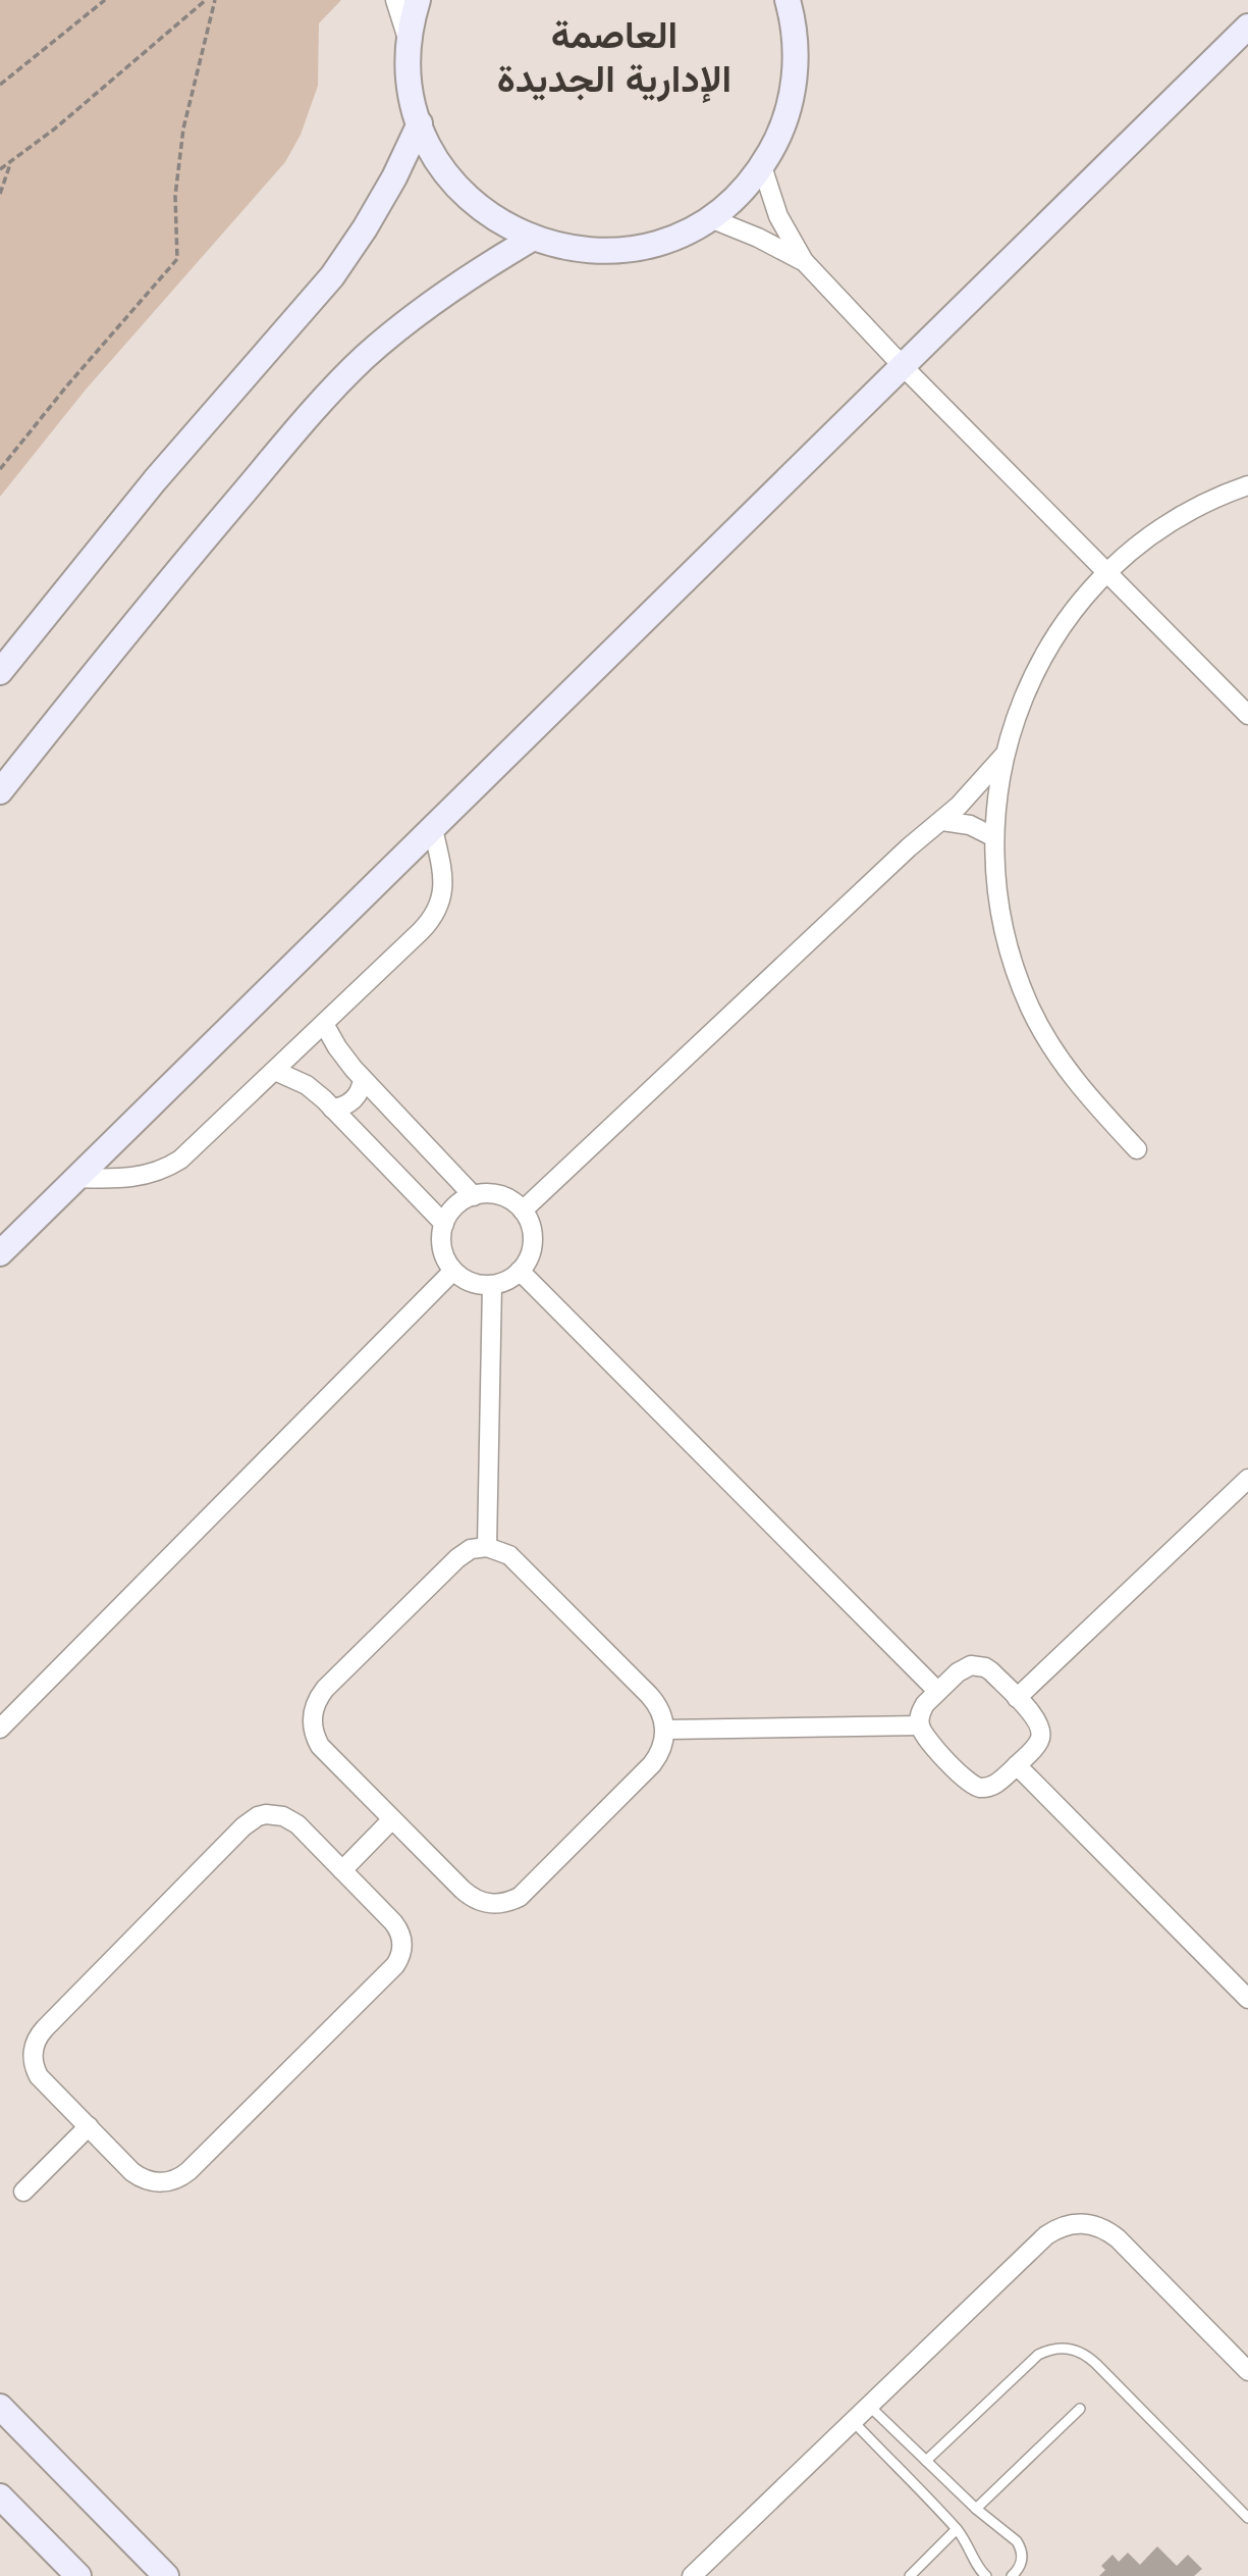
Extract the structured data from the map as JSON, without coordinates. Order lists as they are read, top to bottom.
{
  "districts": ["العاصمة الإدارية الجديدة"]
}
